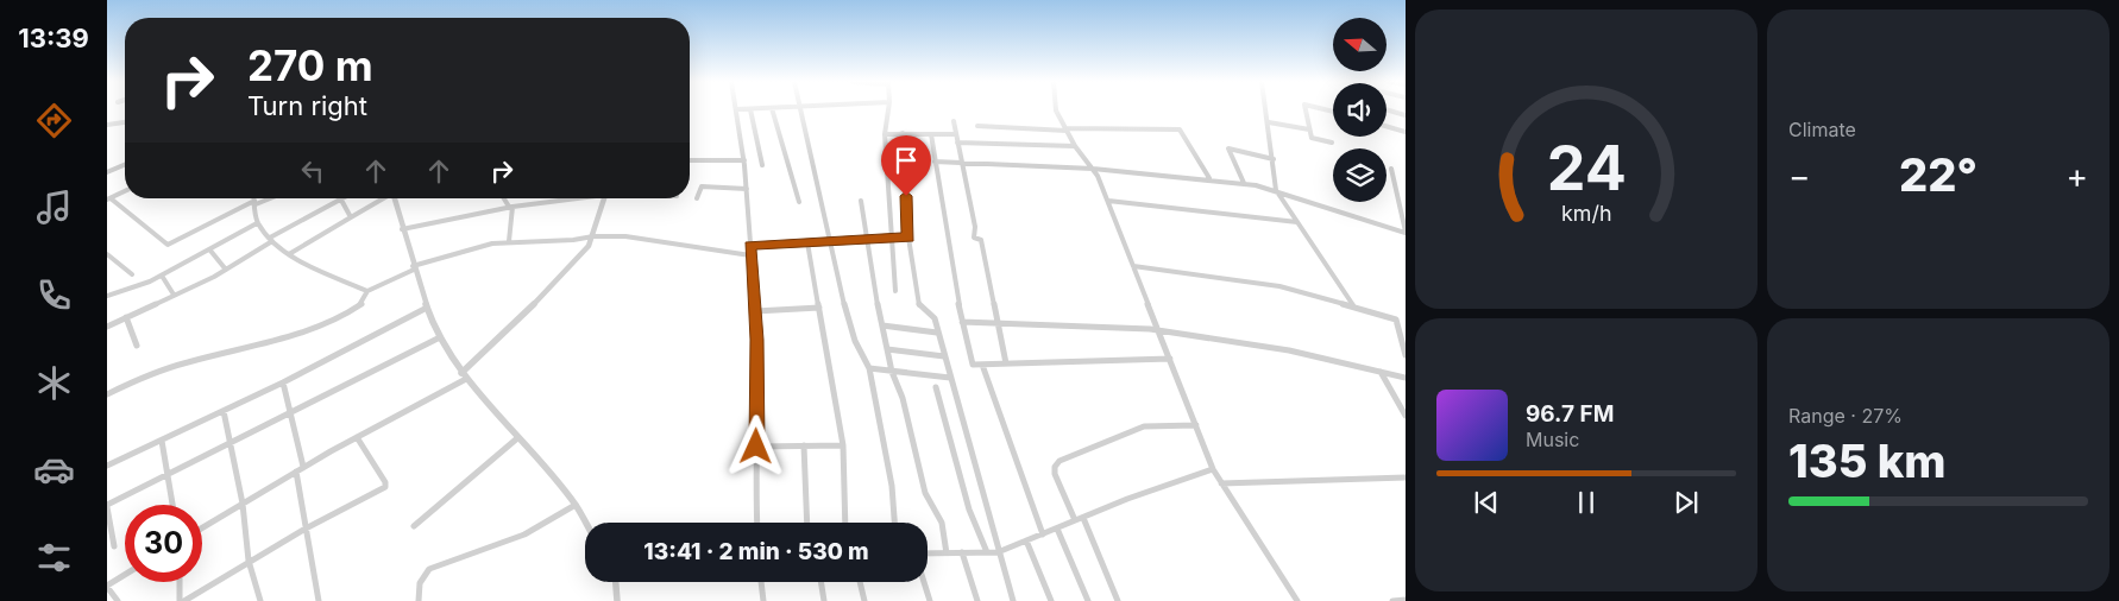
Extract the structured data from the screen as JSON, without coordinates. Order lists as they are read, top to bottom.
{
  "north": "left",
  "page": {
    "tabs": "13:39",
    "tile": [
      "Climate",
      ["Range · 27%", "135 km"]
    ],
    "turn": ["270 m", "Turn right"],
    "heat": ["−", "22°", "+"],
    "song": ["96.7 FM", "Music"],
    "limit": "30",
    "trip": "13:41 · 2 min · 530 m",
    "gauge": ["24", "km/h"]
  }
}
